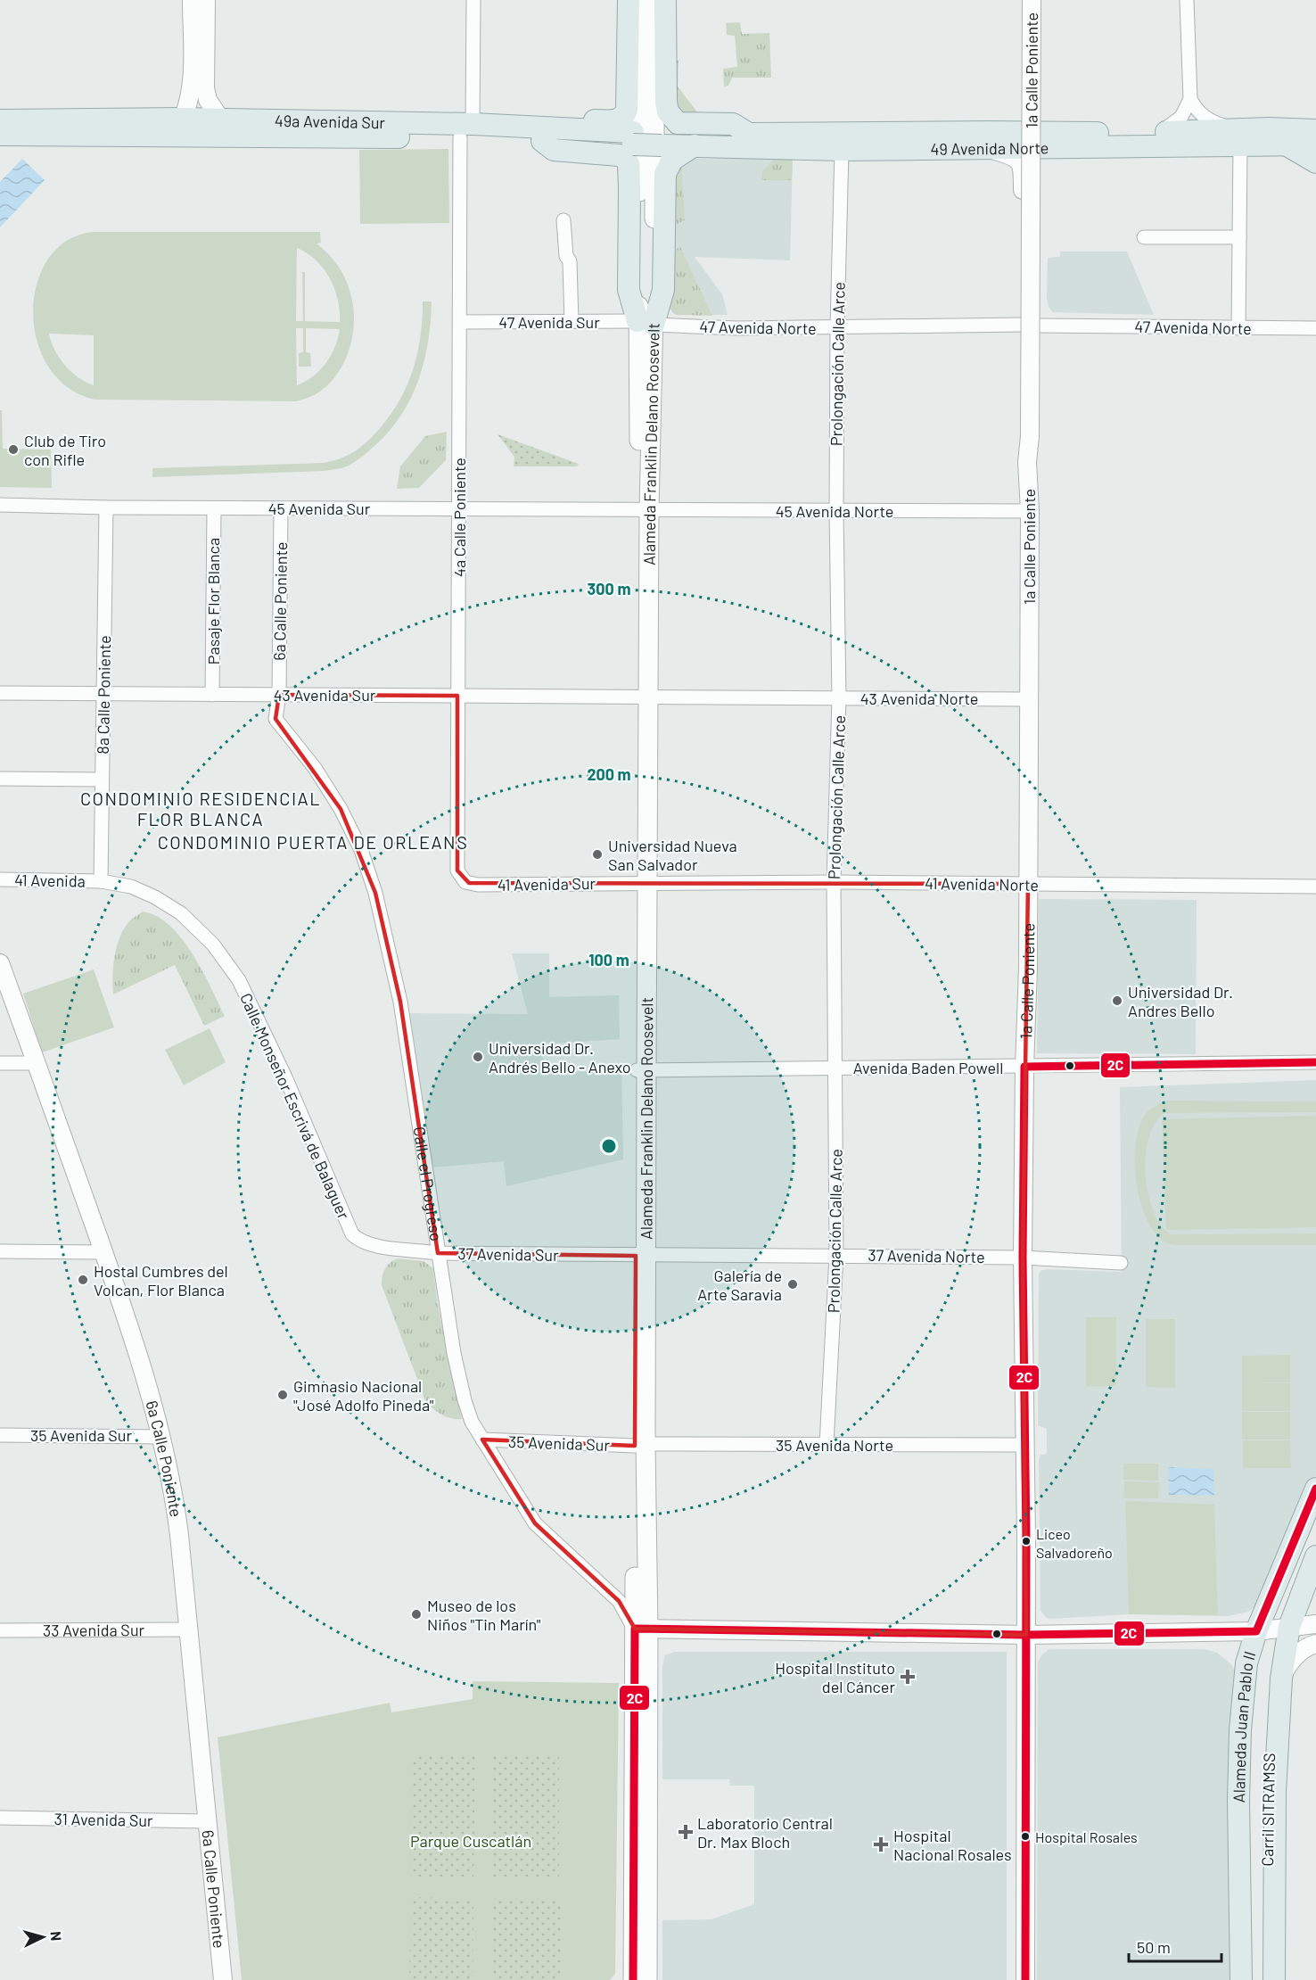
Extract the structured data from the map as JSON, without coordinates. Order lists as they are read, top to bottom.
{
  "streets": {
    "main road": [
      "49a Avenida Sur",
      "49 Avenida Norte",
      "Alameda Franklin Delano Roosevelt",
      "Alameda Juan Pablo II",
      "Carril SITRAMSS"
    ],
    "street": [
      "1a Calle Poniente",
      "47 Avenida Sur",
      "47 Avenida Norte",
      "Prolongación Calle Arce",
      "45 Avenida Sur",
      "45 Avenida Norte",
      "4a Calle Poniente",
      "Pasaje Flor Blanca",
      "6a Calle Poniente",
      "8a Calle Poniente",
      "43 Avenida Sur",
      "43 Avenida Norte",
      "41 Avenida",
      "41 Avenida Sur",
      "41 Avenida Norte",
      "Avenida Baden Powell",
      "Calle Monseñor Escrivá de Balaguer",
      "Calle el Progreso",
      "37 Avenida Sur",
      "37 Avenida Norte",
      "35 Avenida Sur",
      "35 Avenida Norte",
      "33 Avenida Sur",
      "31 Avenida Sur"
    ]
  },
  "crossings": [
    ["1a Calle Poniente", "49 Avenida Norte"],
    ["1a Calle Poniente", "47 Avenida Norte"],
    ["1a Calle Poniente", "45 Avenida Norte"],
    ["1a Calle Poniente", "43 Avenida Norte"],
    ["1a Calle Poniente", "41 Avenida Norte"],
    ["1a Calle Poniente", "Avenida Baden Powell"],
    ["1a Calle Poniente", "37 Avenida Norte"],
    ["1a Calle Poniente", "35 Avenida Norte"],
    ["49a Avenida Sur", "49 Avenida Norte"],
    ["49a Avenida Sur", "4a Calle Poniente"],
    ["49 Avenida Norte", "Prolongación Calle Arce"],
    ["47 Avenida Sur", "47 Avenida Norte"],
    ["47 Avenida Sur", "Alameda Franklin Delano Roosevelt"],
    ["47 Avenida Sur", "4a Calle Poniente"],
    ["47 Avenida Norte", "Prolongación Calle Arce"],
    ["47 Avenida Norte", "Alameda Franklin Delano Roosevelt"],
    ["Prolongación Calle Arce", "45 Avenida Norte"],
    ["Prolongación Calle Arce", "43 Avenida Norte"],
    ["Prolongación Calle Arce", "41 Avenida Norte"],
    ["Prolongación Calle Arce", "Avenida Baden Powell"],
    ["Prolongación Calle Arce", "37 Avenida Norte"],
    ["Prolongación Calle Arce", "35 Avenida Norte"],
    ["Alameda Franklin Delano Roosevelt", "45 Avenida Sur"],
    ["Alameda Franklin Delano Roosevelt", "45 Avenida Norte"],
    ["Alameda Franklin Delano Roosevelt", "43 Avenida Sur"],
    ["Alameda Franklin Delano Roosevelt", "43 Avenida Norte"],
    ["Alameda Franklin Delano Roosevelt", "41 Avenida Sur"],
    ["Alameda Franklin Delano Roosevelt", "41 Avenida Norte"],
    ["Alameda Franklin Delano Roosevelt", "Avenida Baden Powell"],
    ["Alameda Franklin Delano Roosevelt", "Calle el Progreso"],
    ["Alameda Franklin Delano Roosevelt", "37 Avenida Sur"],
    ["Alameda Franklin Delano Roosevelt", "37 Avenida Norte"],
    ["Alameda Franklin Delano Roosevelt", "35 Avenida Sur"],
    ["Alameda Franklin Delano Roosevelt", "35 Avenida Norte"],
    ["45 Avenida Sur", "45 Avenida Norte"],
    ["45 Avenida Sur", "4a Calle Poniente"],
    ["45 Avenida Sur", "Pasaje Flor Blanca"],
    ["45 Avenida Sur", "6a Calle Poniente"],
    ["45 Avenida Sur", "8a Calle Poniente"],
    ["4a Calle Poniente", "43 Avenida Sur"],
    ["4a Calle Poniente", "41 Avenida Sur"],
    ["Pasaje Flor Blanca", "43 Avenida Sur"],
    ["6a Calle Poniente", "43 Avenida Sur"],
    ["6a Calle Poniente", "Calle el Progreso"],
    ["6a Calle Poniente", "35 Avenida Sur"],
    ["6a Calle Poniente", "33 Avenida Sur"],
    ["6a Calle Poniente", "31 Avenida Sur"],
    ["8a Calle Poniente", "43 Avenida Sur"],
    ["8a Calle Poniente", "41 Avenida"],
    ["43 Avenida Sur", "43 Avenida Norte"],
    ["43 Avenida Sur", "Calle el Progreso"],
    ["41 Avenida", "Calle Monseñor Escrivá de Balaguer"],
    ["41 Avenida Sur", "41 Avenida Norte"],
    ["Calle Monseñor Escrivá de Balaguer", "37 Avenida Sur"],
    ["Calle el Progreso", "37 Avenida Sur"],
    ["Calle el Progreso", "35 Avenida Sur"],
    ["37 Avenida Sur", "37 Avenida Norte"],
    ["35 Avenida Sur", "35 Avenida Norte"],
    ["Alameda Juan Pablo II", "Carril SITRAMSS"]
  ],
  "districts": ["CONDOMINIO RESIDENCIAL FLOR BLANCA", "CONDOMINIO PUERTA DE ORLEANS"],
  "parks": ["Parque Cuscatlán"],
  "places": {
    "other": [
      "Club de Tiro con Rifle",
      "Universidad Nueva San Salvador",
      "Universidad Dr. Andres Bello",
      "Universidad Dr. Andrés Bello - Anexo",
      "Hostal Cumbres del Volcan, Flor Blanca",
      "Galería de Arte Saravia",
      "Gimnasio Nacional \"José Adolfo Pineda\"",
      "Liceo Salvadoreño",
      "Museo de los Niños \"Tin Marín\"",
      "Hospital Rosales"
    ],
    "health": ["Hospital Instituto del Cáncer", "Laboratorio Central Dr. Max Bloch", "Hospital Nacional Rosales"]
  },
  "lines": ["transit line 2C"],
  "scale_bar": "50 m",
  "north": "right",
  "rings": ["300 m", "200 m", "100 m"]
}
